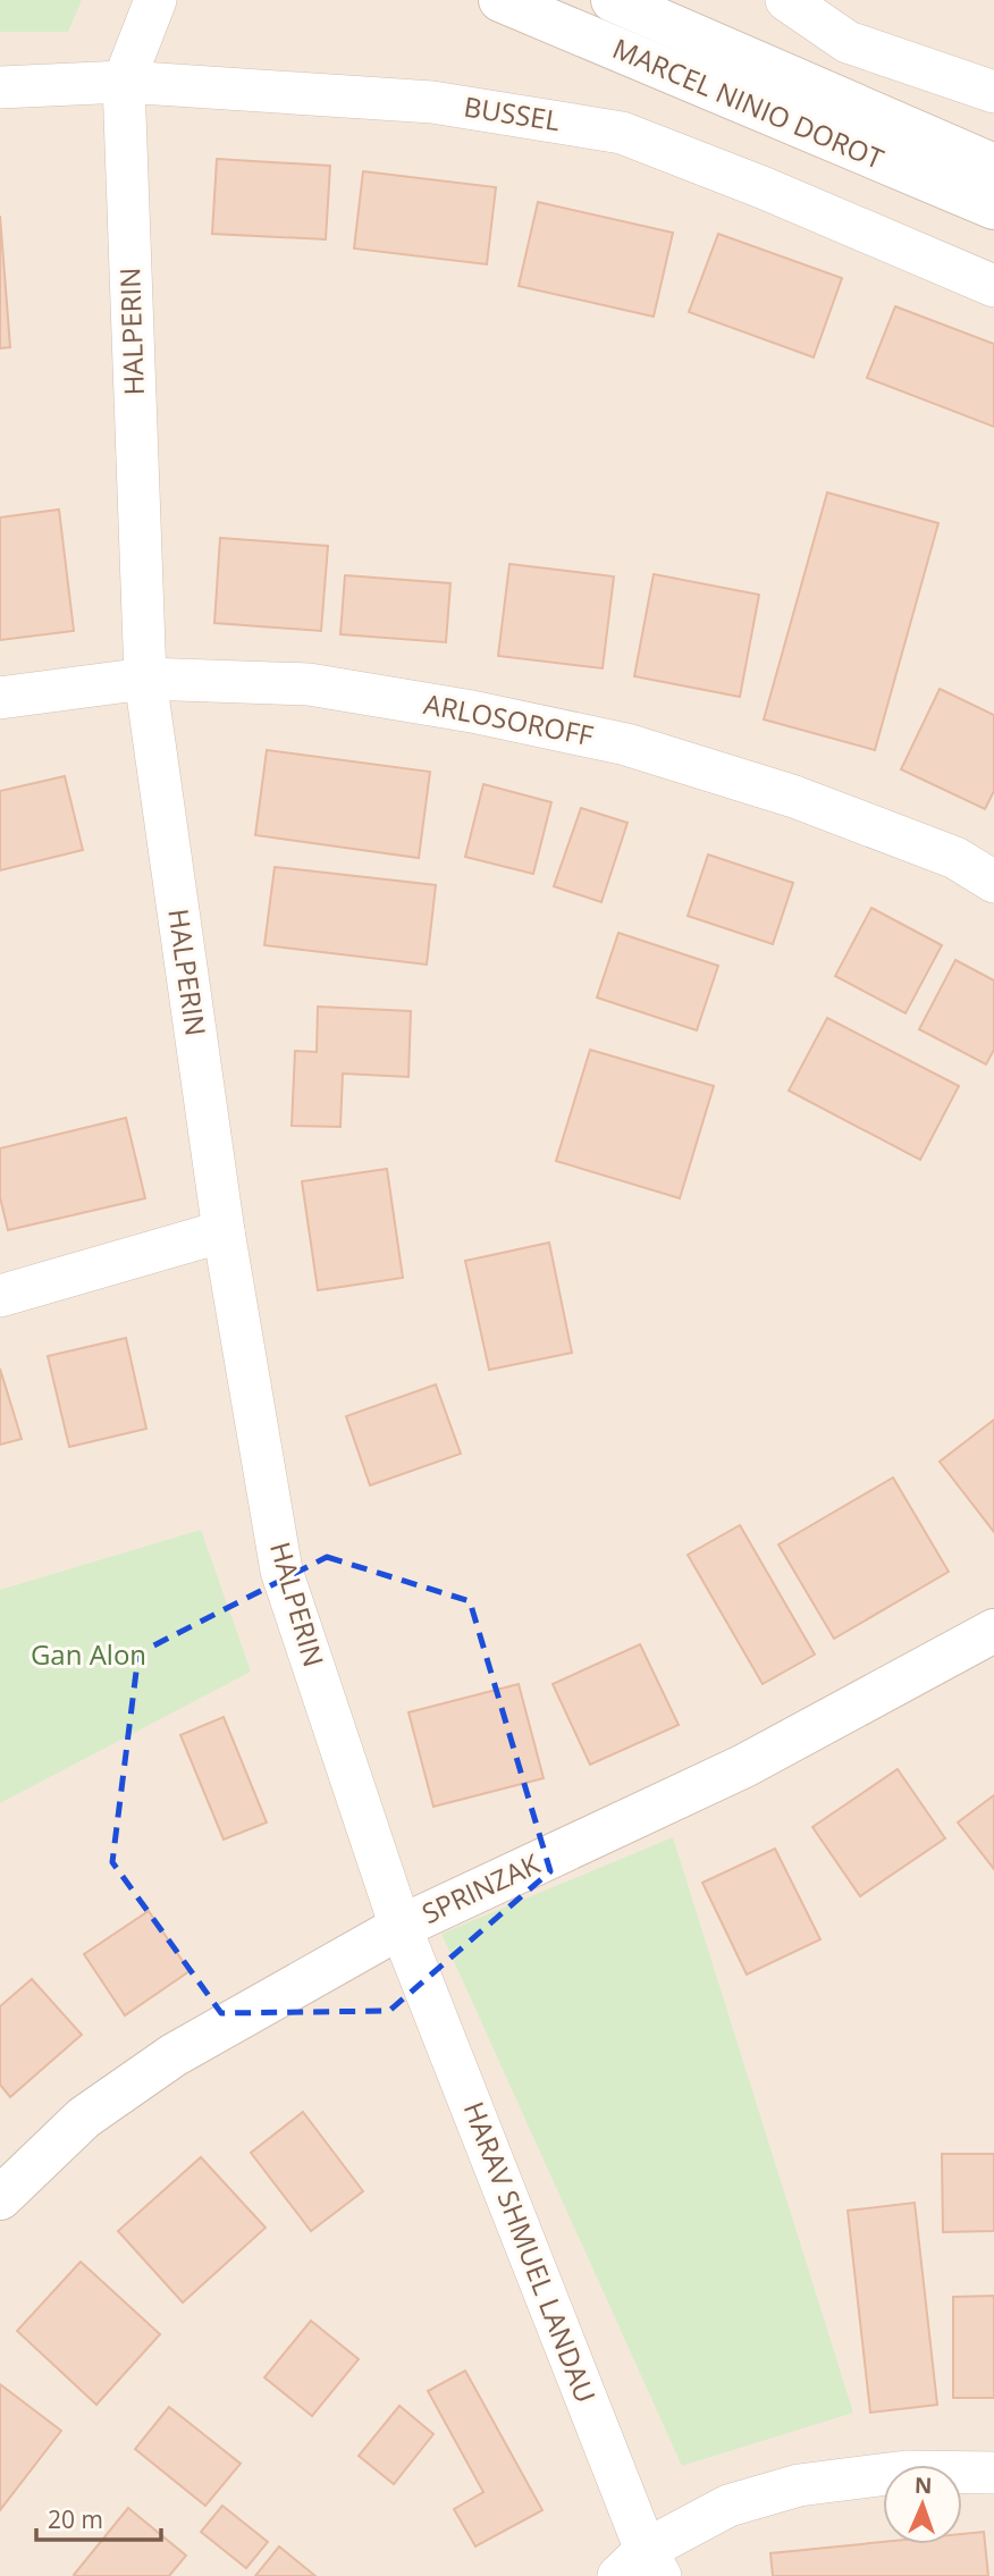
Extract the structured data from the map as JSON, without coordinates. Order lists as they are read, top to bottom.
{
  "streets": {
    "street": [
      "MARCEL NINIO DOROT",
      "BUSSEL",
      "HALPERIN",
      "ARLOSOROFF",
      "SPRINZAK",
      "HARAV SHMUEL LANDAU"
    ]
  },
  "crossings": [
    ["BUSSEL", "HALPERIN"],
    ["HALPERIN", "ARLOSOROFF"],
    ["HALPERIN", "SPRINZAK"],
    ["HALPERIN", "HARAV SHMUEL LANDAU"],
    ["SPRINZAK", "HARAV SHMUEL LANDAU"]
  ],
  "parks": ["Gan Alon"],
  "scale_bar": "20 m",
  "north": "top"
}
